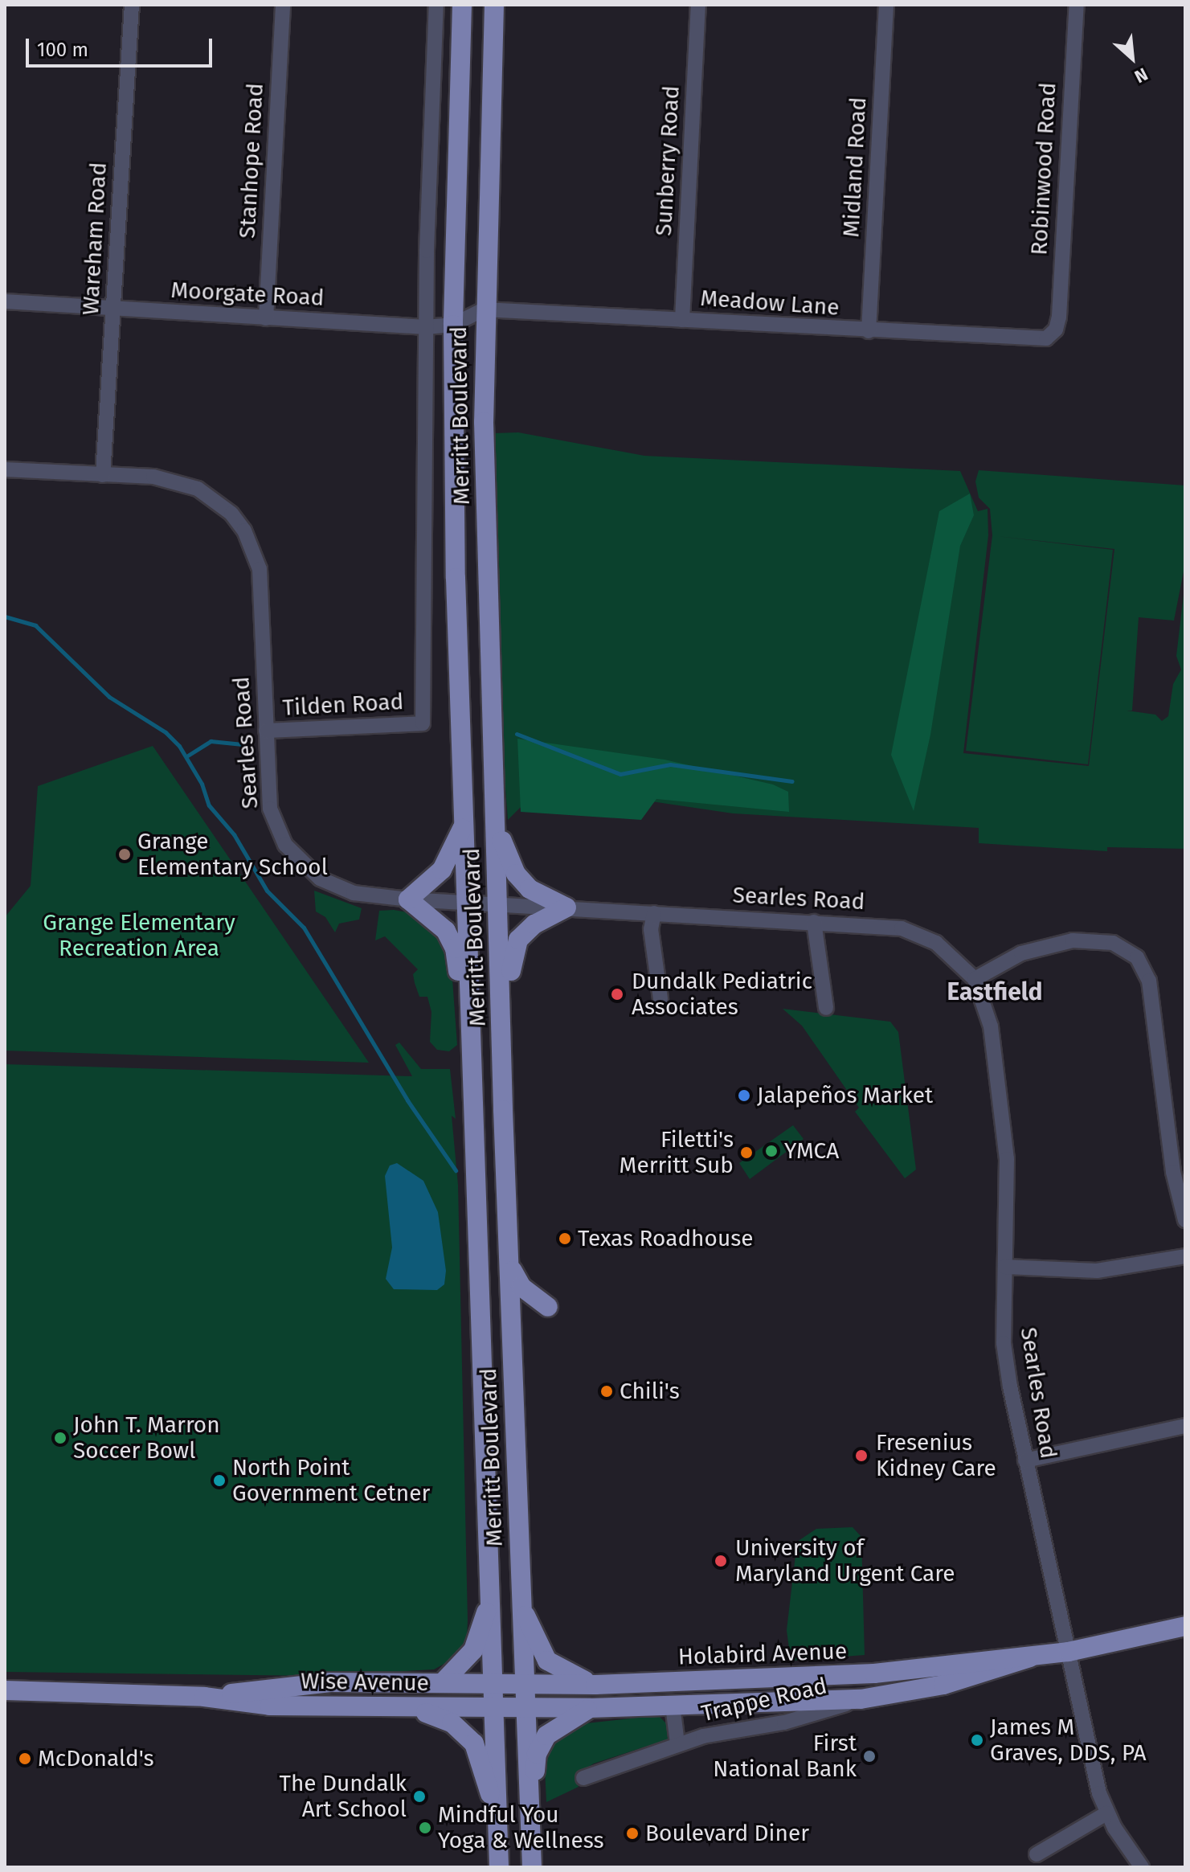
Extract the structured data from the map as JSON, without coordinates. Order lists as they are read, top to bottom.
{
  "streets": {
    "main road": ["Merritt Boulevard", "Holabird Avenue", "Wise Avenue"],
    "street": [
      "Stanhope Road",
      "Sunberry Road",
      "Midland Road",
      "Robinwood Road",
      "Wareham Road",
      "Moorgate Road",
      "Meadow Lane",
      "Tilden Road",
      "Searles Road",
      "Trappe Road"
    ]
  },
  "crossings": [
    ["Stanhope Road", "Moorgate Road"],
    ["Sunberry Road", "Meadow Lane"],
    ["Midland Road", "Meadow Lane"],
    ["Robinwood Road", "Meadow Lane"],
    ["Wareham Road", "Moorgate Road"],
    ["Wareham Road", "Searles Road"],
    ["Moorgate Road", "Meadow Lane"],
    ["Moorgate Road", "Merritt Boulevard"],
    ["Meadow Lane", "Merritt Boulevard"],
    ["Merritt Boulevard", "Tilden Road"],
    ["Merritt Boulevard", "Searles Road"],
    ["Merritt Boulevard", "Holabird Avenue"],
    ["Merritt Boulevard", "Wise Avenue"],
    ["Tilden Road", "Searles Road"],
    ["Searles Road", "Holabird Avenue"],
    ["Holabird Avenue", "Wise Avenue"],
    ["Holabird Avenue", "Trappe Road"]
  ],
  "districts": ["Eastfield"],
  "parks": ["Grange Elementary Recreation Area"],
  "places": [
    "Grange Elementary School",
    "Dundalk Pediatric Associates",
    "Jalapeños Market",
    "YMCA",
    "Filetti's Merritt Sub",
    "Texas Roadhouse",
    "Chili's",
    "John T. Marron Soccer Bowl",
    "Fresenius Kidney Care",
    "North Point Government Cetner",
    "University of Maryland Urgent Care",
    "James M Graves, DDS, PA",
    "First National Bank",
    "McDonald's",
    "The Dundalk Art School",
    "Mindful You Yoga & Wellness",
    "Boulevard Diner"
  ],
  "scale_bar": "100 m",
  "north": "bottom right"
}
